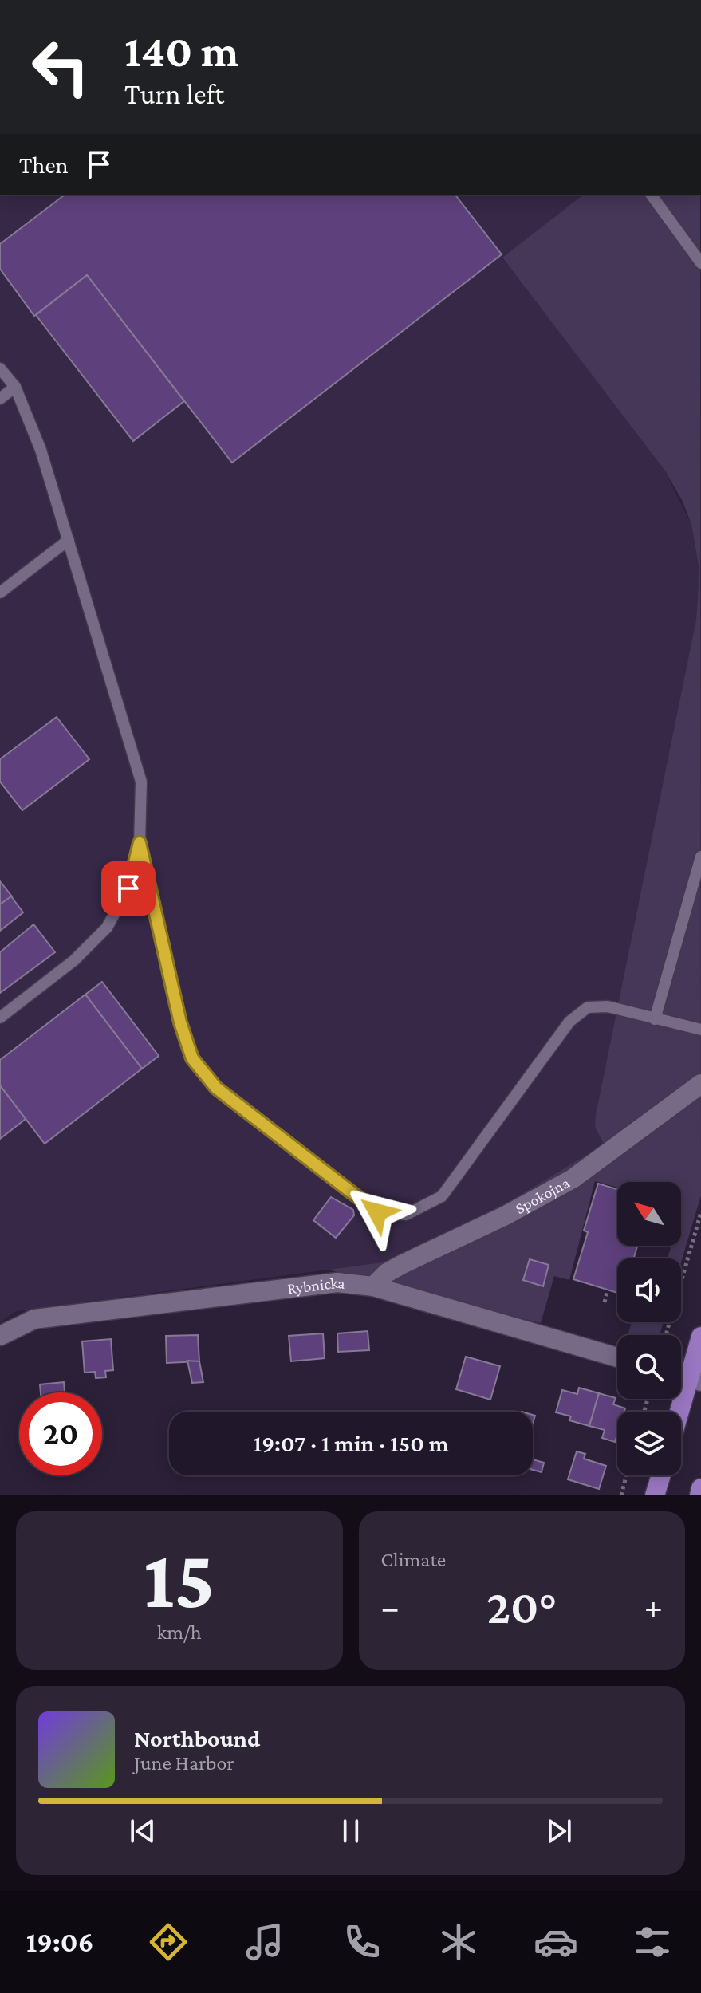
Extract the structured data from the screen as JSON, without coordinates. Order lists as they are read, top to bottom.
{
  "streets": {
    "street": ["Spokojna", "Rybnicka"]
  },
  "crossings": [
    ["Spokojna", "Rybnicka"]
  ],
  "north": "top left",
  "page": {
    "turn": ["140 m", "Turn left"],
    "then": "Then",
    "limit": "20",
    "trip": "19:07 · 1 min · 150 m",
    "tile": [
      ["15", "km/h"],
      "Climate"
    ],
    "heat": ["−", "20°", "+"],
    "song": ["Northbound", "June Harbor"],
    "tabs": "19:06"
  }
}
